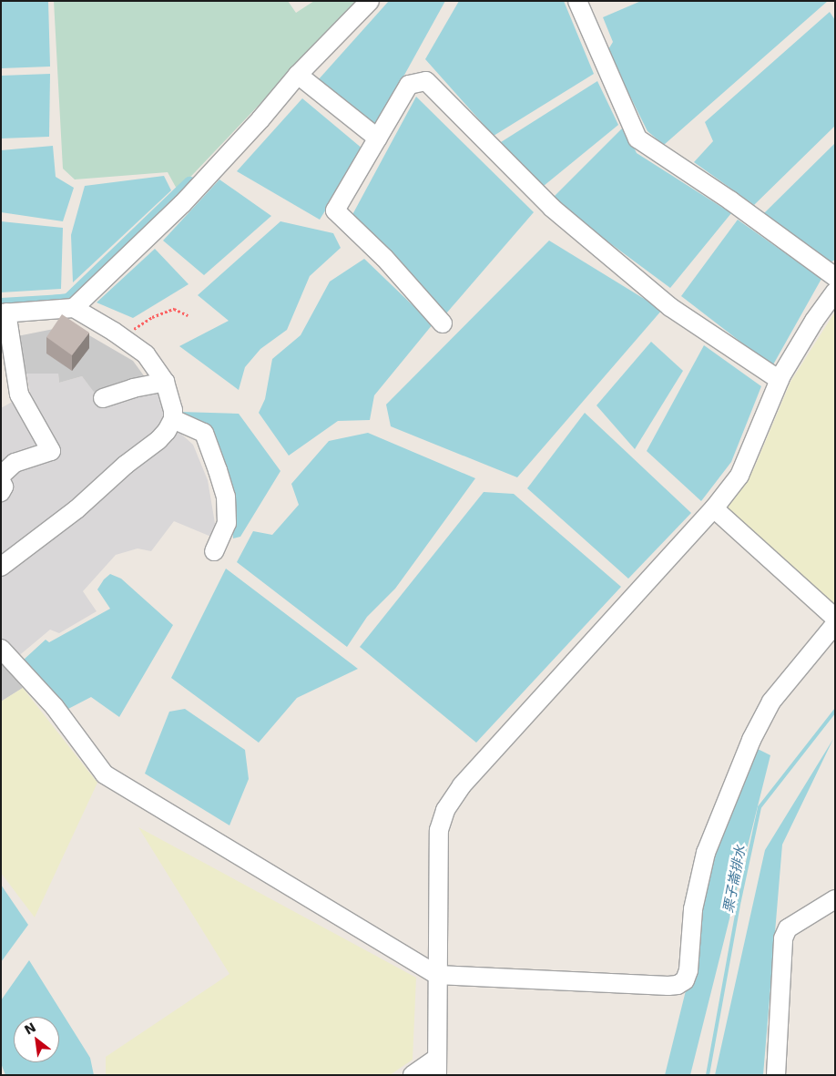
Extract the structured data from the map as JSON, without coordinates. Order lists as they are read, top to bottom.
{
  "water": ["栗子崙排水"],
  "north": "top left"
}
